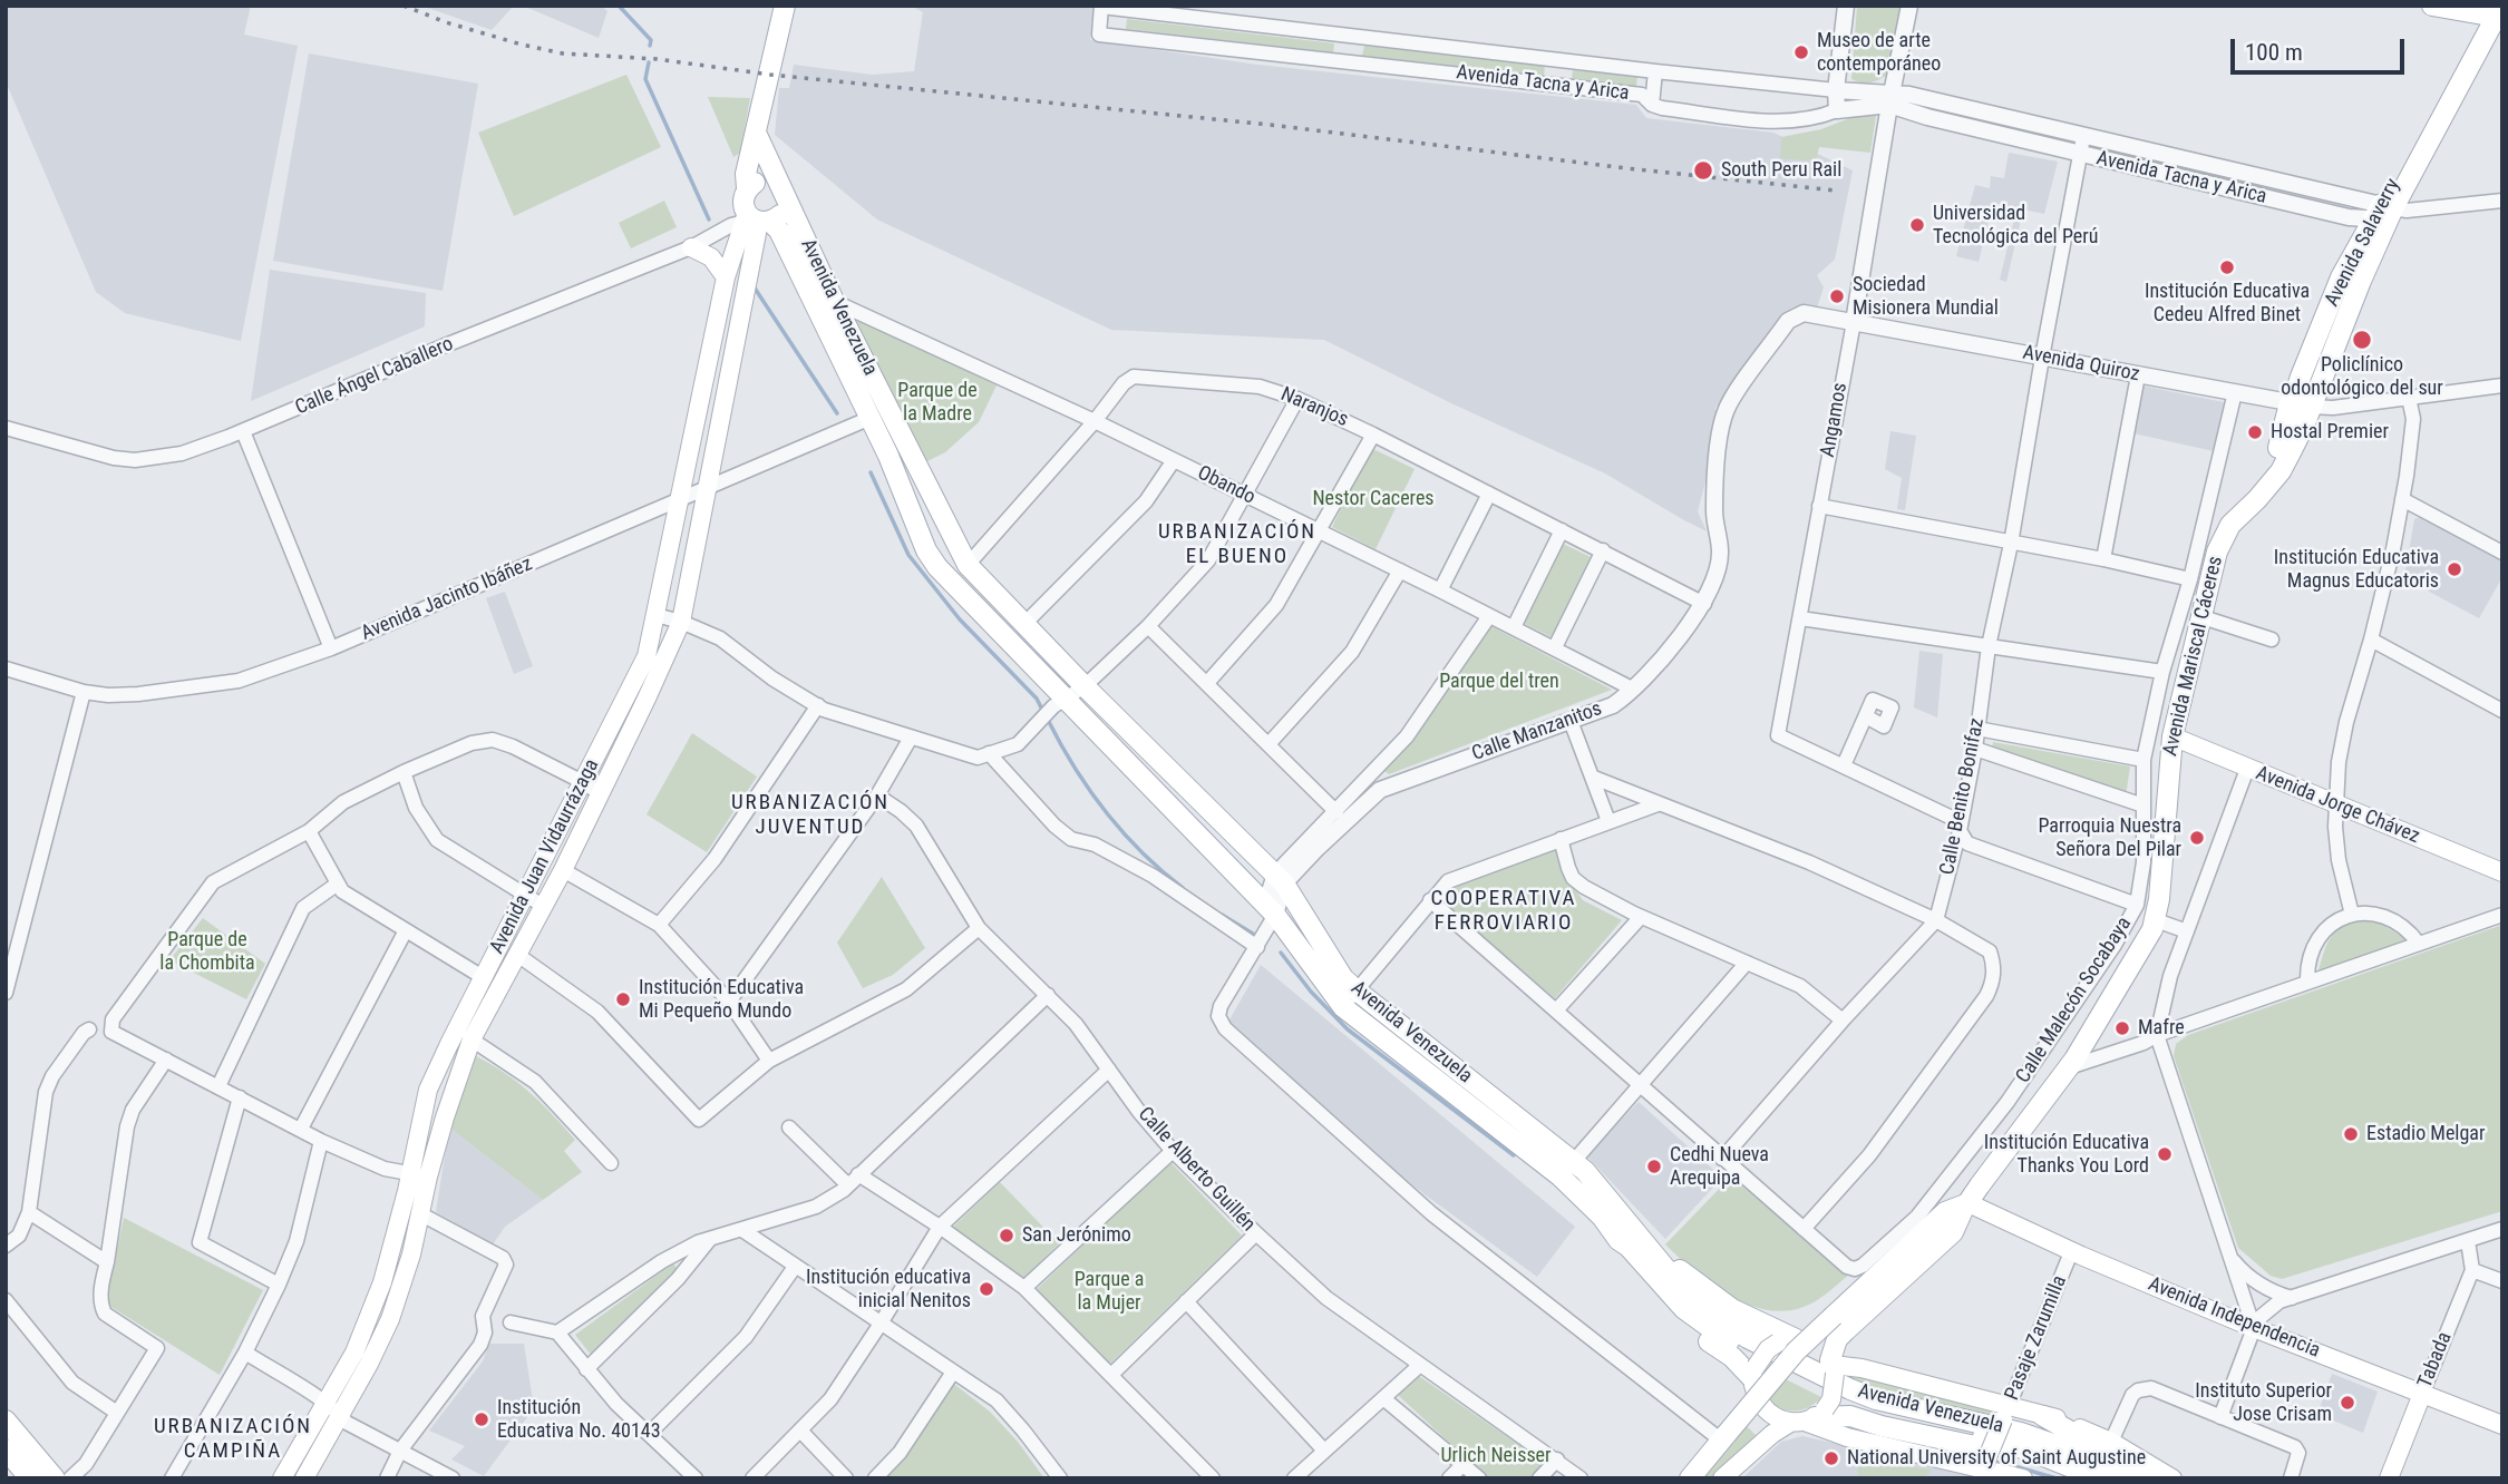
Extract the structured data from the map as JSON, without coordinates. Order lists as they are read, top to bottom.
{
  "streets": {
    "main road": [
      "Avenida Salaverry",
      "Avenida Venezuela",
      "Avenida Mariscal Cáceres",
      "Avenida Jorge Chávez",
      "Avenida Juan Vidaurrázaga",
      "Calle Malecón Socabaya",
      "Avenida Independencia",
      "Pasaje Zarumilla",
      "Tabada"
    ],
    "street": [
      "Avenida Tacna y Arica",
      "Avenida Quiroz",
      "Calle Ángel Caballero",
      "Naranjos",
      "Angamos",
      "Obando",
      "Avenida Jacinto Ibáñez",
      "Calle Manzanitos",
      "Calle Benito Bonifaz",
      "Calle Alberto Guillén"
    ]
  },
  "crossings": [
    ["Avenida Tacna y Arica", "Avenida Salaverry"],
    ["Avenida Tacna y Arica", "Angamos"],
    ["Avenida Tacna y Arica", "Calle Benito Bonifaz"],
    ["Avenida Salaverry", "Avenida Quiroz"],
    ["Avenida Salaverry", "Avenida Mariscal Cáceres"],
    ["Avenida Venezuela", "Calle Ángel Caballero"],
    ["Avenida Venezuela", "Naranjos"],
    ["Avenida Venezuela", "Obando"],
    ["Avenida Venezuela", "Avenida Jacinto Ibáñez"],
    ["Avenida Venezuela", "Calle Manzanitos"],
    ["Avenida Venezuela", "Avenida Juan Vidaurrázaga"],
    ["Avenida Venezuela", "Calle Malecón Socabaya"],
    ["Avenida Venezuela", "Pasaje Zarumilla"],
    ["Avenida Quiroz", "Angamos"],
    ["Avenida Quiroz", "Avenida Mariscal Cáceres"],
    ["Avenida Quiroz", "Calle Manzanitos"],
    ["Avenida Quiroz", "Calle Benito Bonifaz"],
    ["Avenida Quiroz", "Calle Malecón Socabaya"],
    ["Calle Ángel Caballero", "Avenida Juan Vidaurrázaga"],
    ["Naranjos", "Obando"],
    ["Naranjos", "Calle Manzanitos"],
    ["Angamos", "Calle Manzanitos"],
    ["Obando", "Calle Manzanitos"],
    ["Avenida Jacinto Ibáñez", "Avenida Juan Vidaurrázaga"],
    ["Avenida Mariscal Cáceres", "Avenida Jorge Chávez"],
    ["Avenida Mariscal Cáceres", "Calle Malecón Socabaya"],
    ["Calle Malecón Socabaya", "Avenida Independencia"],
    ["Avenida Independencia", "Pasaje Zarumilla"],
    ["Avenida Independencia", "Tabada"]
  ],
  "districts": [
    "URBANIZACIÓN EL BUENO",
    "URBANIZACIÓN JUVENTUD",
    "COOPERATIVA FERROVIARIO",
    "URBANIZACIÓN CAMPIÑA"
  ],
  "parks": [
    "Parque de la Madre",
    "Nestor Caceres",
    "Parque del tren",
    "Parque de la Chombita",
    "Parque a la Mujer",
    "Urlich Neisser"
  ],
  "places": [
    "Museo de arte contemporáneo",
    "South Peru Rail",
    "Universidad Tecnológica del Perú",
    "Institución Educativa Cedeu Alfred Binet",
    "Sociedad Misionera Mundial",
    "Policlínico odontológico del sur",
    "Hostal Premier",
    "Institución Educativa Magnus Educatoris",
    "Parroquia Nuestra Señora Del Pilar",
    "Institución Educativa Mi Pequeño Mundo",
    "Mafre",
    "Estadio Melgar",
    "Institución Educativa Thanks You Lord",
    "Cedhi Nueva Arequipa",
    "San Jerónimo",
    "Institución educativa inicial Nenitos",
    "Instituto Superior Jose Crisam",
    "Institución Educativa No. 40143",
    "National University of Saint Augustine"
  ],
  "scale_bar": "100 m"
}
